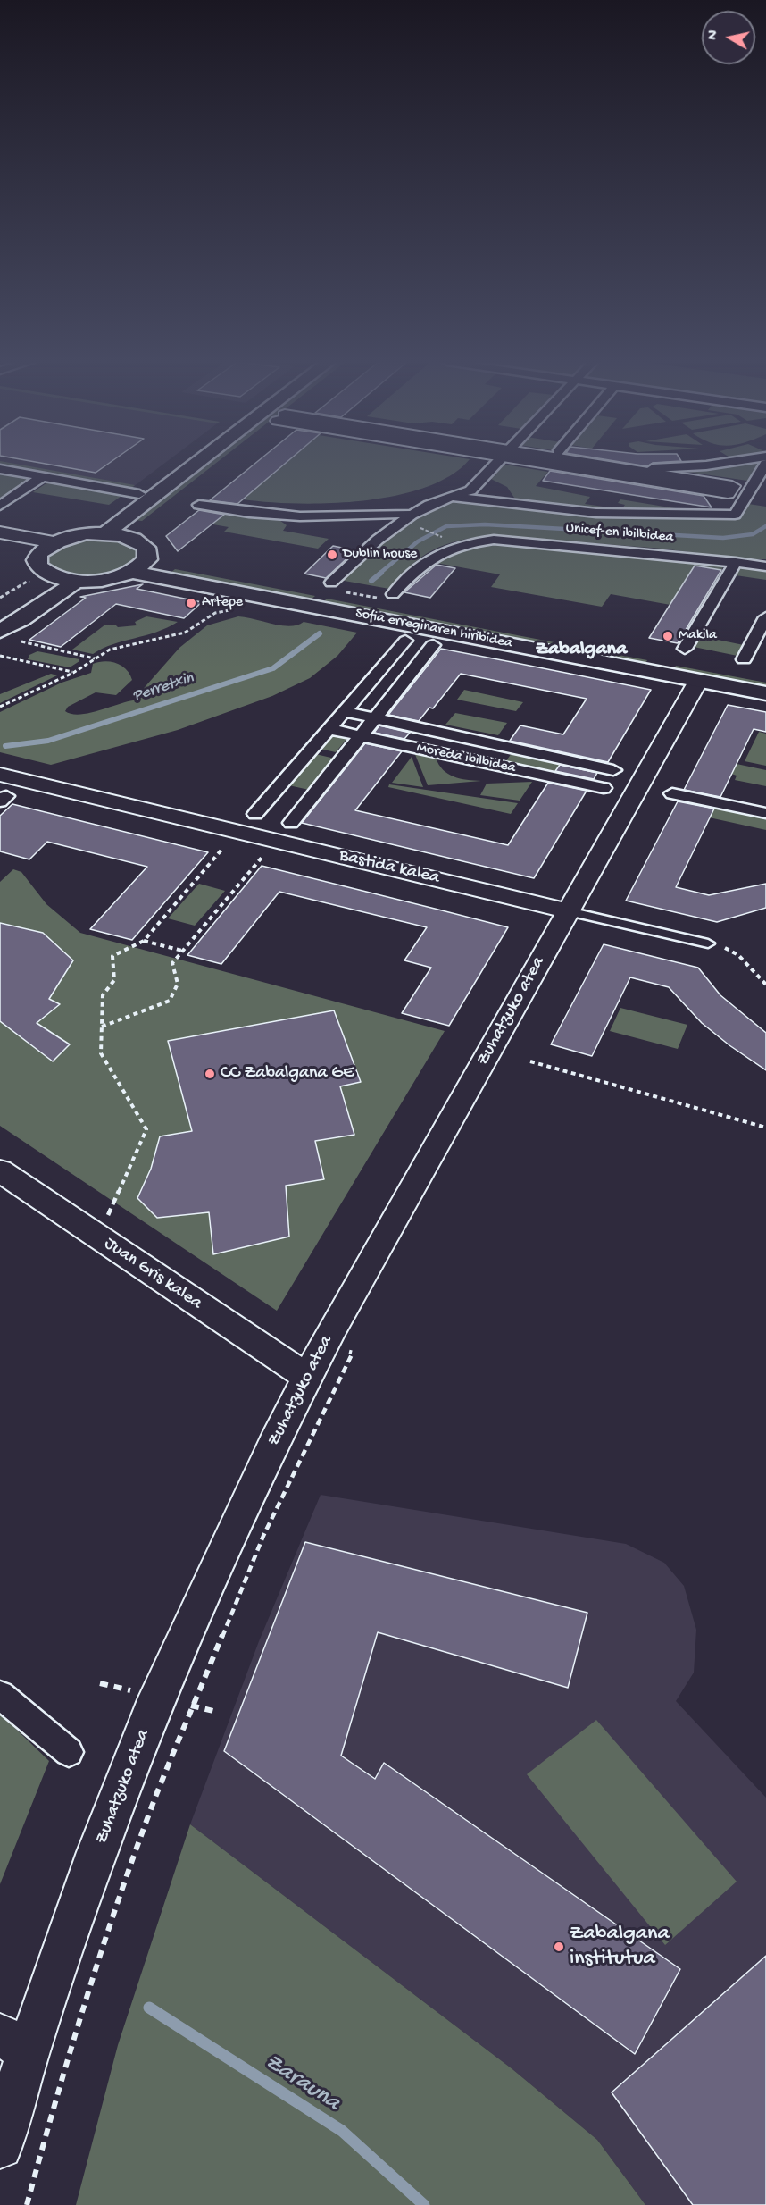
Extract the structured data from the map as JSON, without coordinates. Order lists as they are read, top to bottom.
{
  "streets": {
    "main road": ["Sofia erreginaren hiribidea"],
    "street": [
      "Unicef-en ibilbidea",
      "Moreda ibilbidea",
      "Bastida kalea",
      "Zuhatzuko atea",
      "Juan Gris kalea"
    ]
  },
  "crossings": [
    ["Sofia erreginaren hiribidea", "Zuhatzuko atea"],
    ["Bastida kalea", "Zuhatzuko atea"],
    ["Zuhatzuko atea", "Juan Gris kalea"]
  ],
  "districts": ["Zabalgana"],
  "water": ["Perretxin", "Zarauna"],
  "places": [
    "Dublin house",
    "Artepe",
    "Makila",
    "CC Zabalgana GE",
    "Zabalgana institutua"
  ],
  "north": "left"
}
